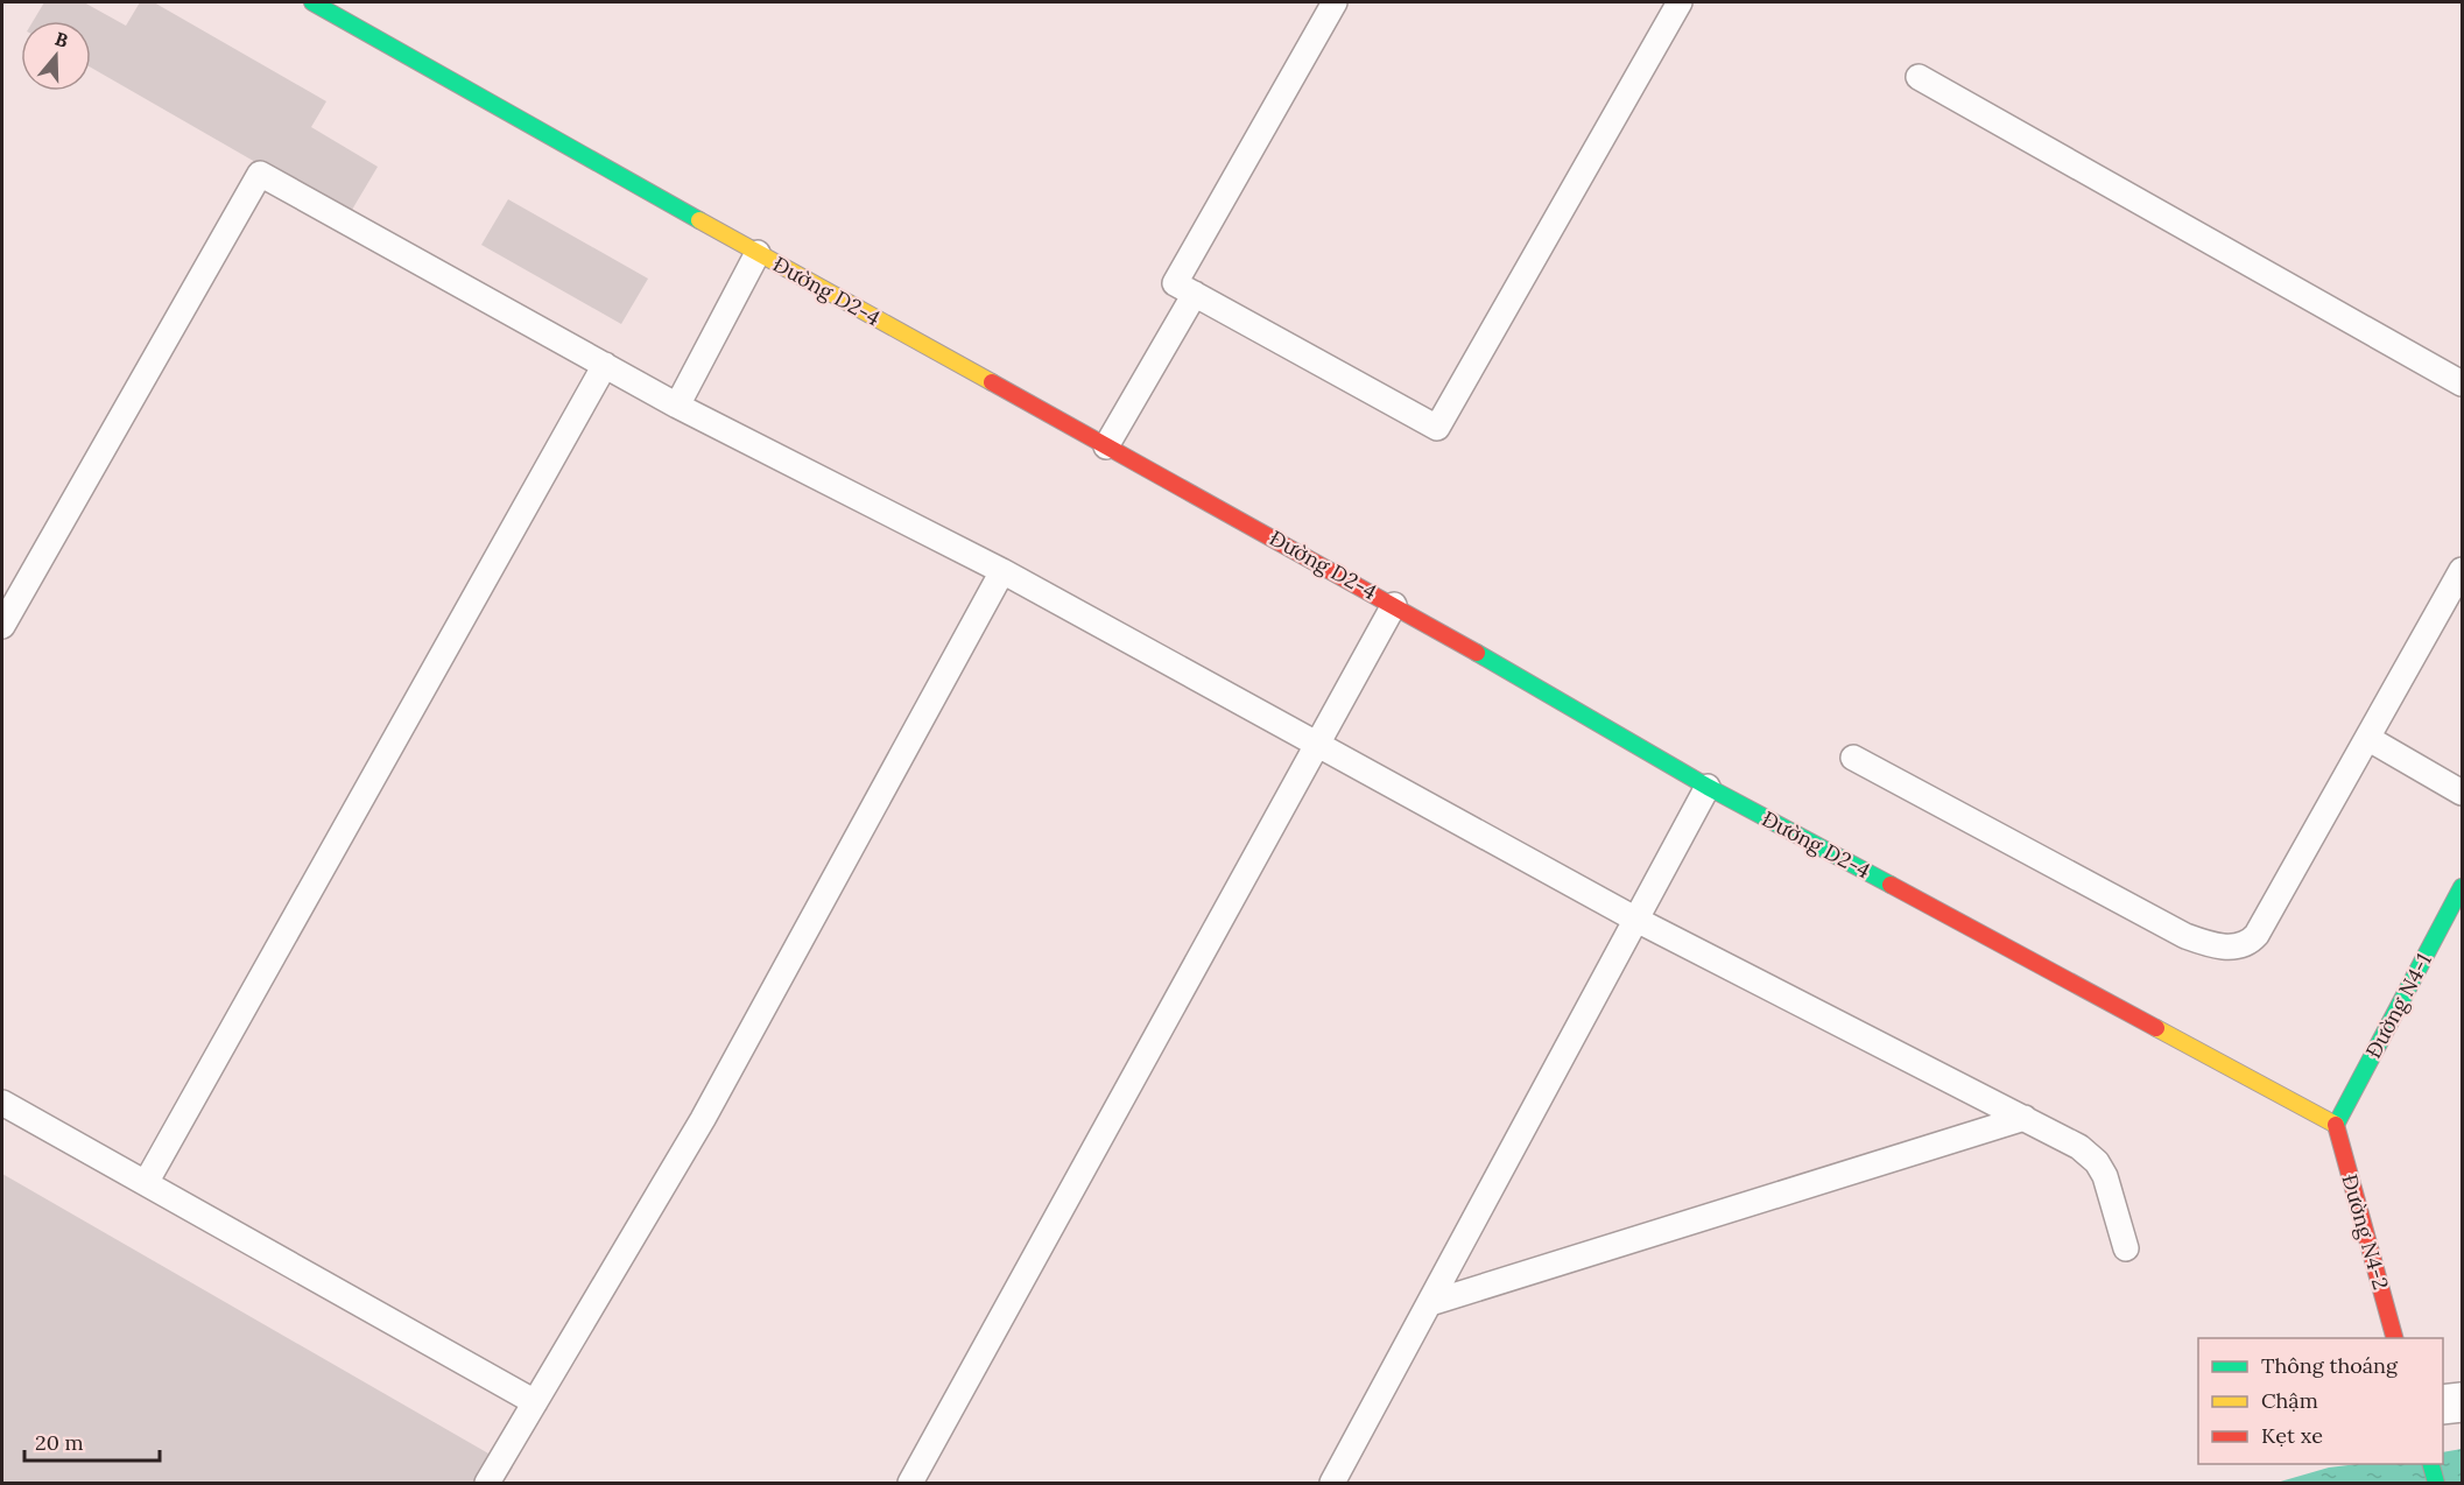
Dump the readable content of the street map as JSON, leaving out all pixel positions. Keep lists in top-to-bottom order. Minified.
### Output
{"streets":{"main road":["Đường D2-4","Đường N4-1","Đường N4-2"]},"crossings":[["Đường D2-4","Đường N4-1"],["Đường D2-4","Đường N4-2"],["Đường N4-1","Đường N4-2"]],"legend":["Thông thoáng","Chậm","Kẹt xe"],"scale_bar":"20 m","north":"top"}
